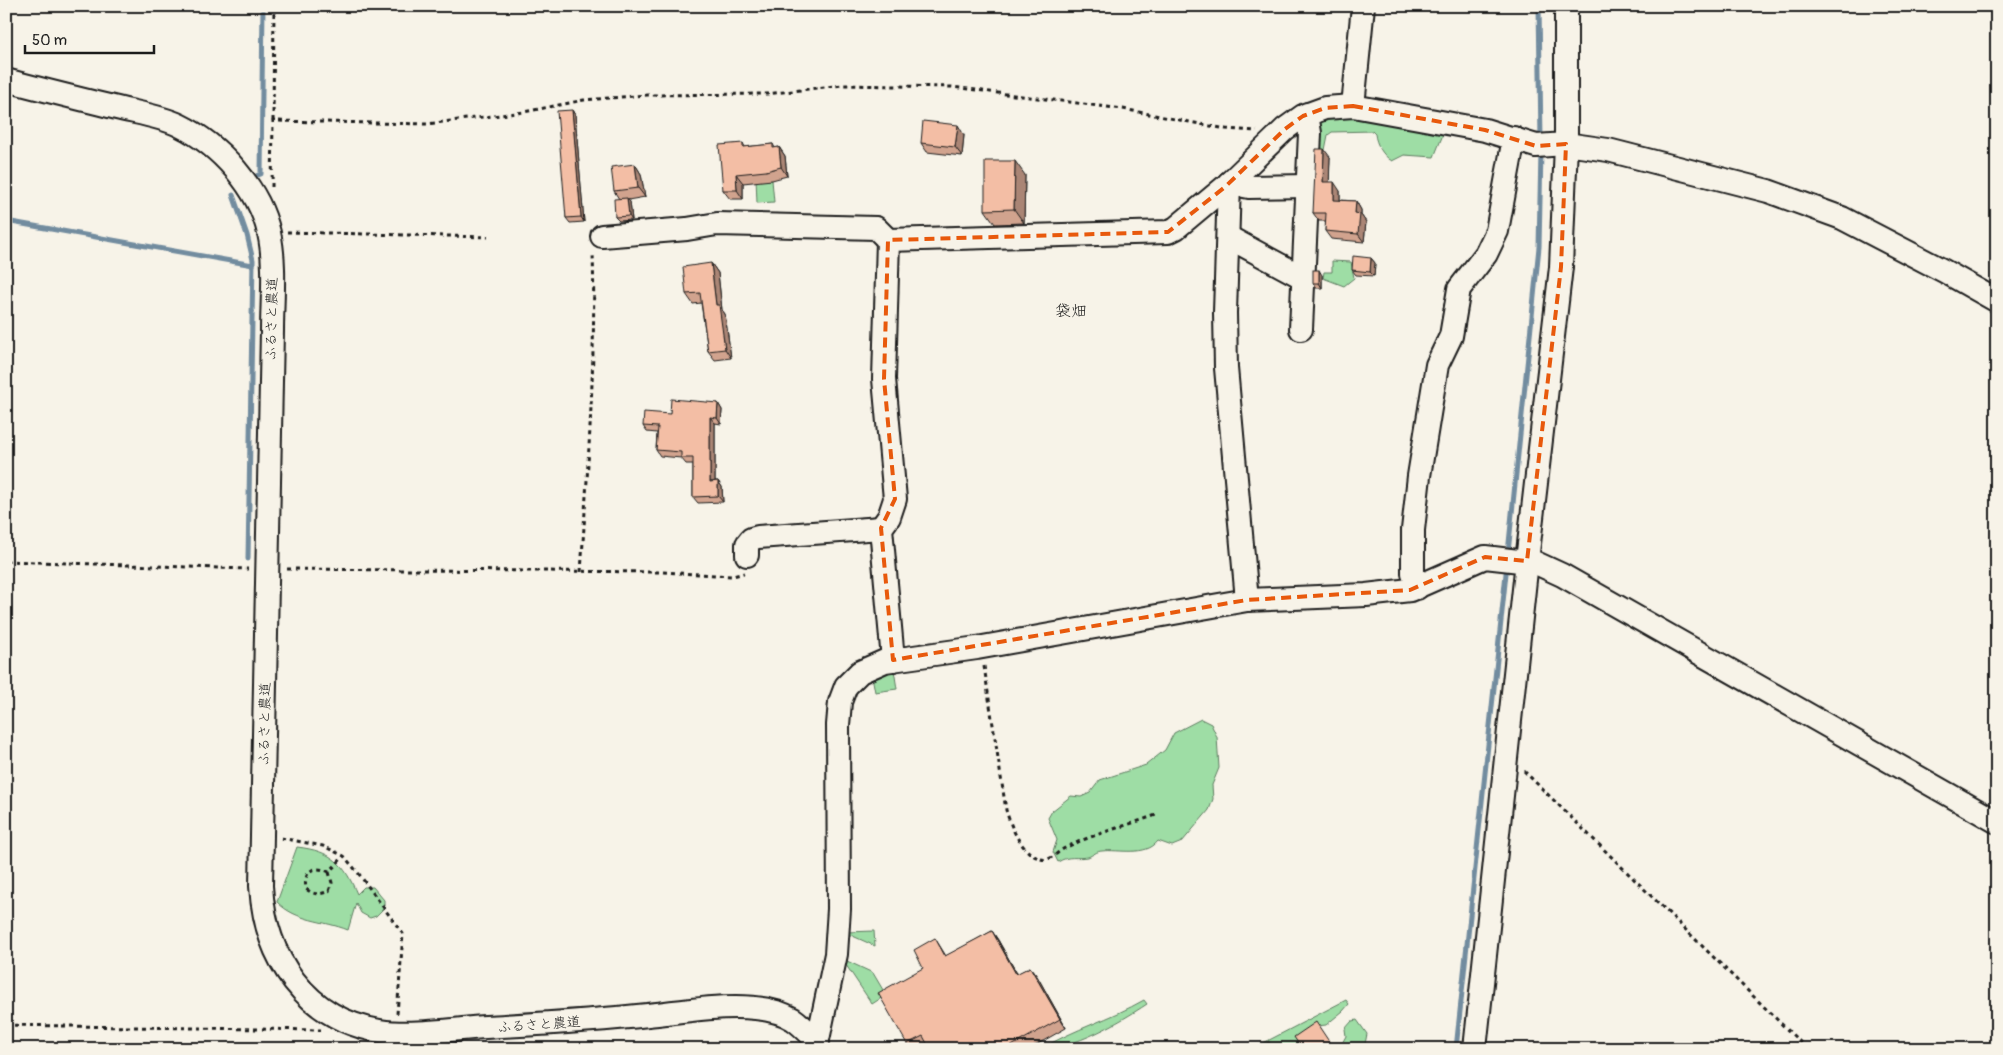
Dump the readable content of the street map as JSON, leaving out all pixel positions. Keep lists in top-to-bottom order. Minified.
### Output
{"streets":{"street":["ふるさと農道"]},"districts":["袋畑"],"scale_bar":"50 m"}
